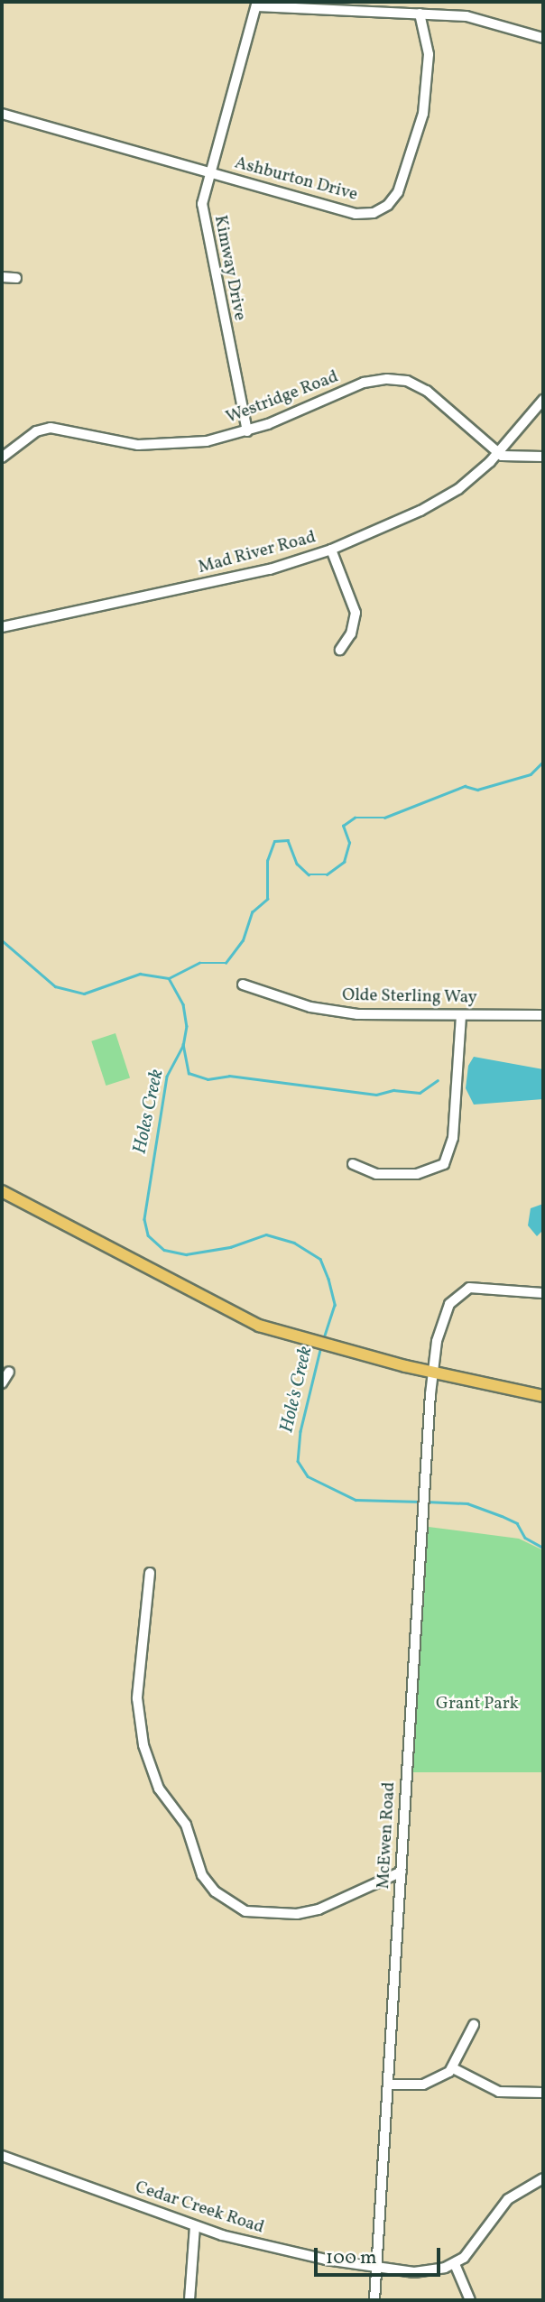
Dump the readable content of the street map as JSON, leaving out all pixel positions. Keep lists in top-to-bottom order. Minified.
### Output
{"streets":{"street":["Ashburton Drive","Kimway Drive","Westridge Road","Mad River Road","Olde Sterling Way","McEwen Road","Cedar Creek Road"]},"crossings":[["Ashburton Drive","Kimway Drive"],["Kimway Drive","Westridge Road"],["Westridge Road","Mad River Road"],["McEwen Road","Cedar Creek Road"]],"water":["Holes Creek","Hole's Creek"],"parks":["Grant Park"],"scale_bar":"100 m"}
